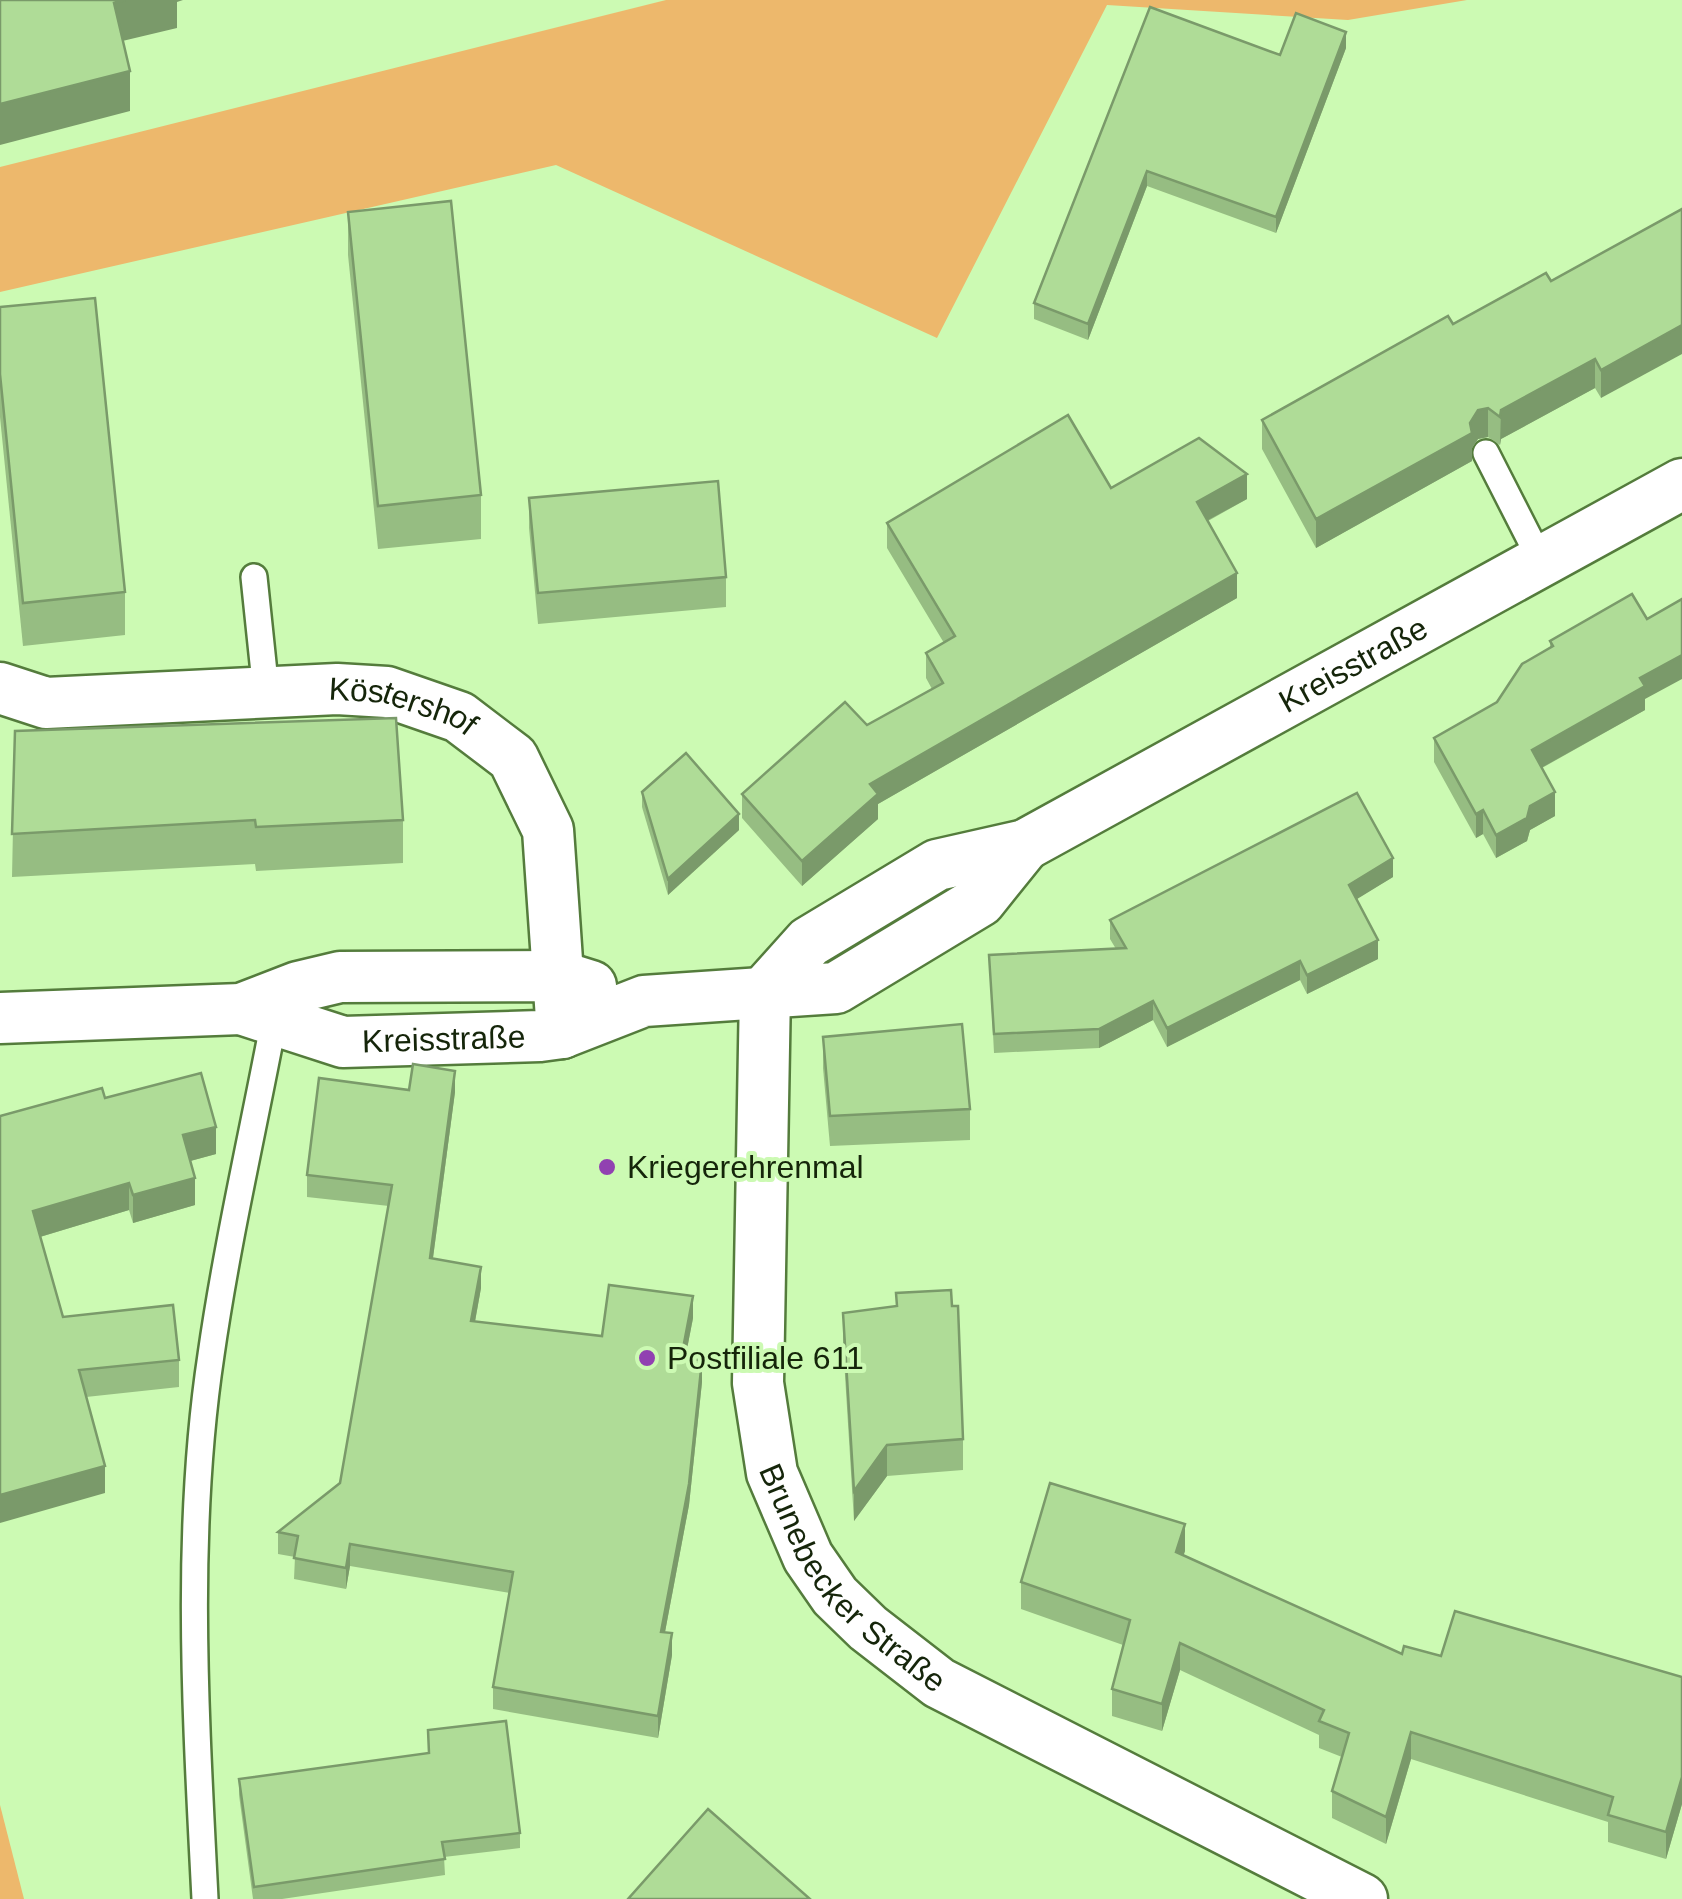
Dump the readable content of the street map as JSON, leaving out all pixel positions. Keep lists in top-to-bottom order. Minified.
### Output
{"streets":{"street":["Kreisstraße","Köstershof","Brunebecker Straße"]},"crossings":[["Kreisstraße","Köstershof"],["Kreisstraße","Brunebecker Straße"]],"places":["Kriegerehrenmal","Postfiliale 611"]}
